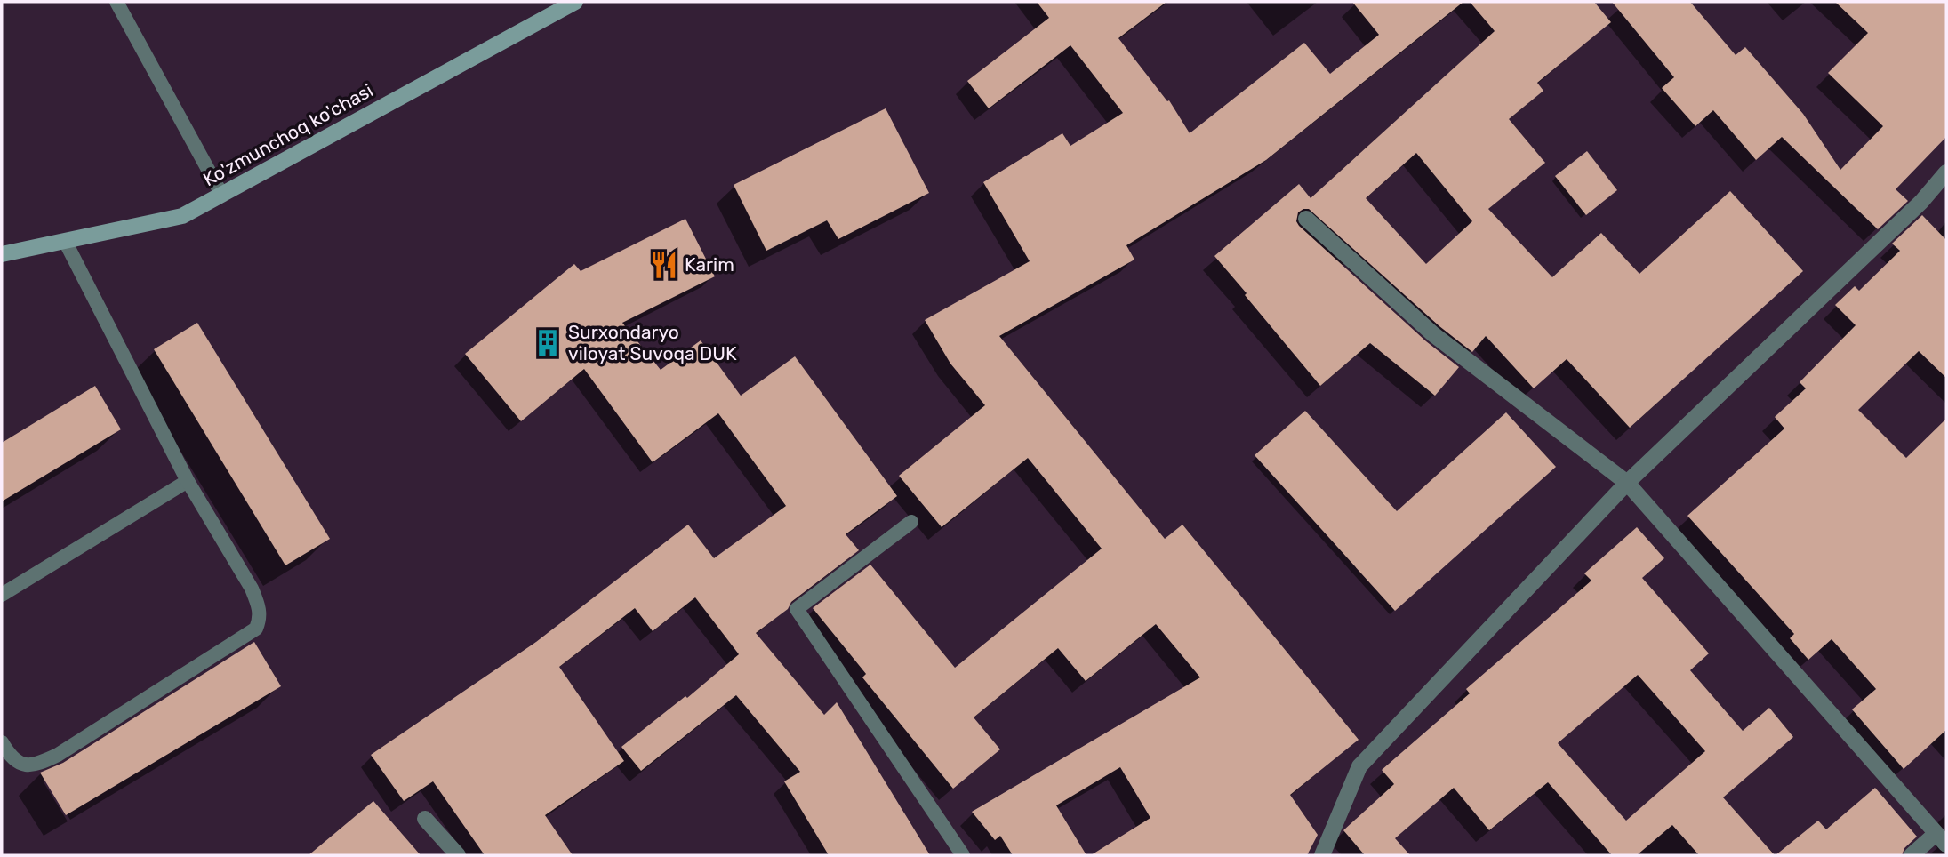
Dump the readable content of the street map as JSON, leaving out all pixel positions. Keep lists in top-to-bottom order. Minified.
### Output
{"streets":{"street":["Ko'zmunchoq ko'chasi"]},"places":{"restaurant":["Karim"],"building":["Surxondaryo viloyat Suvoqa DUK"]}}
